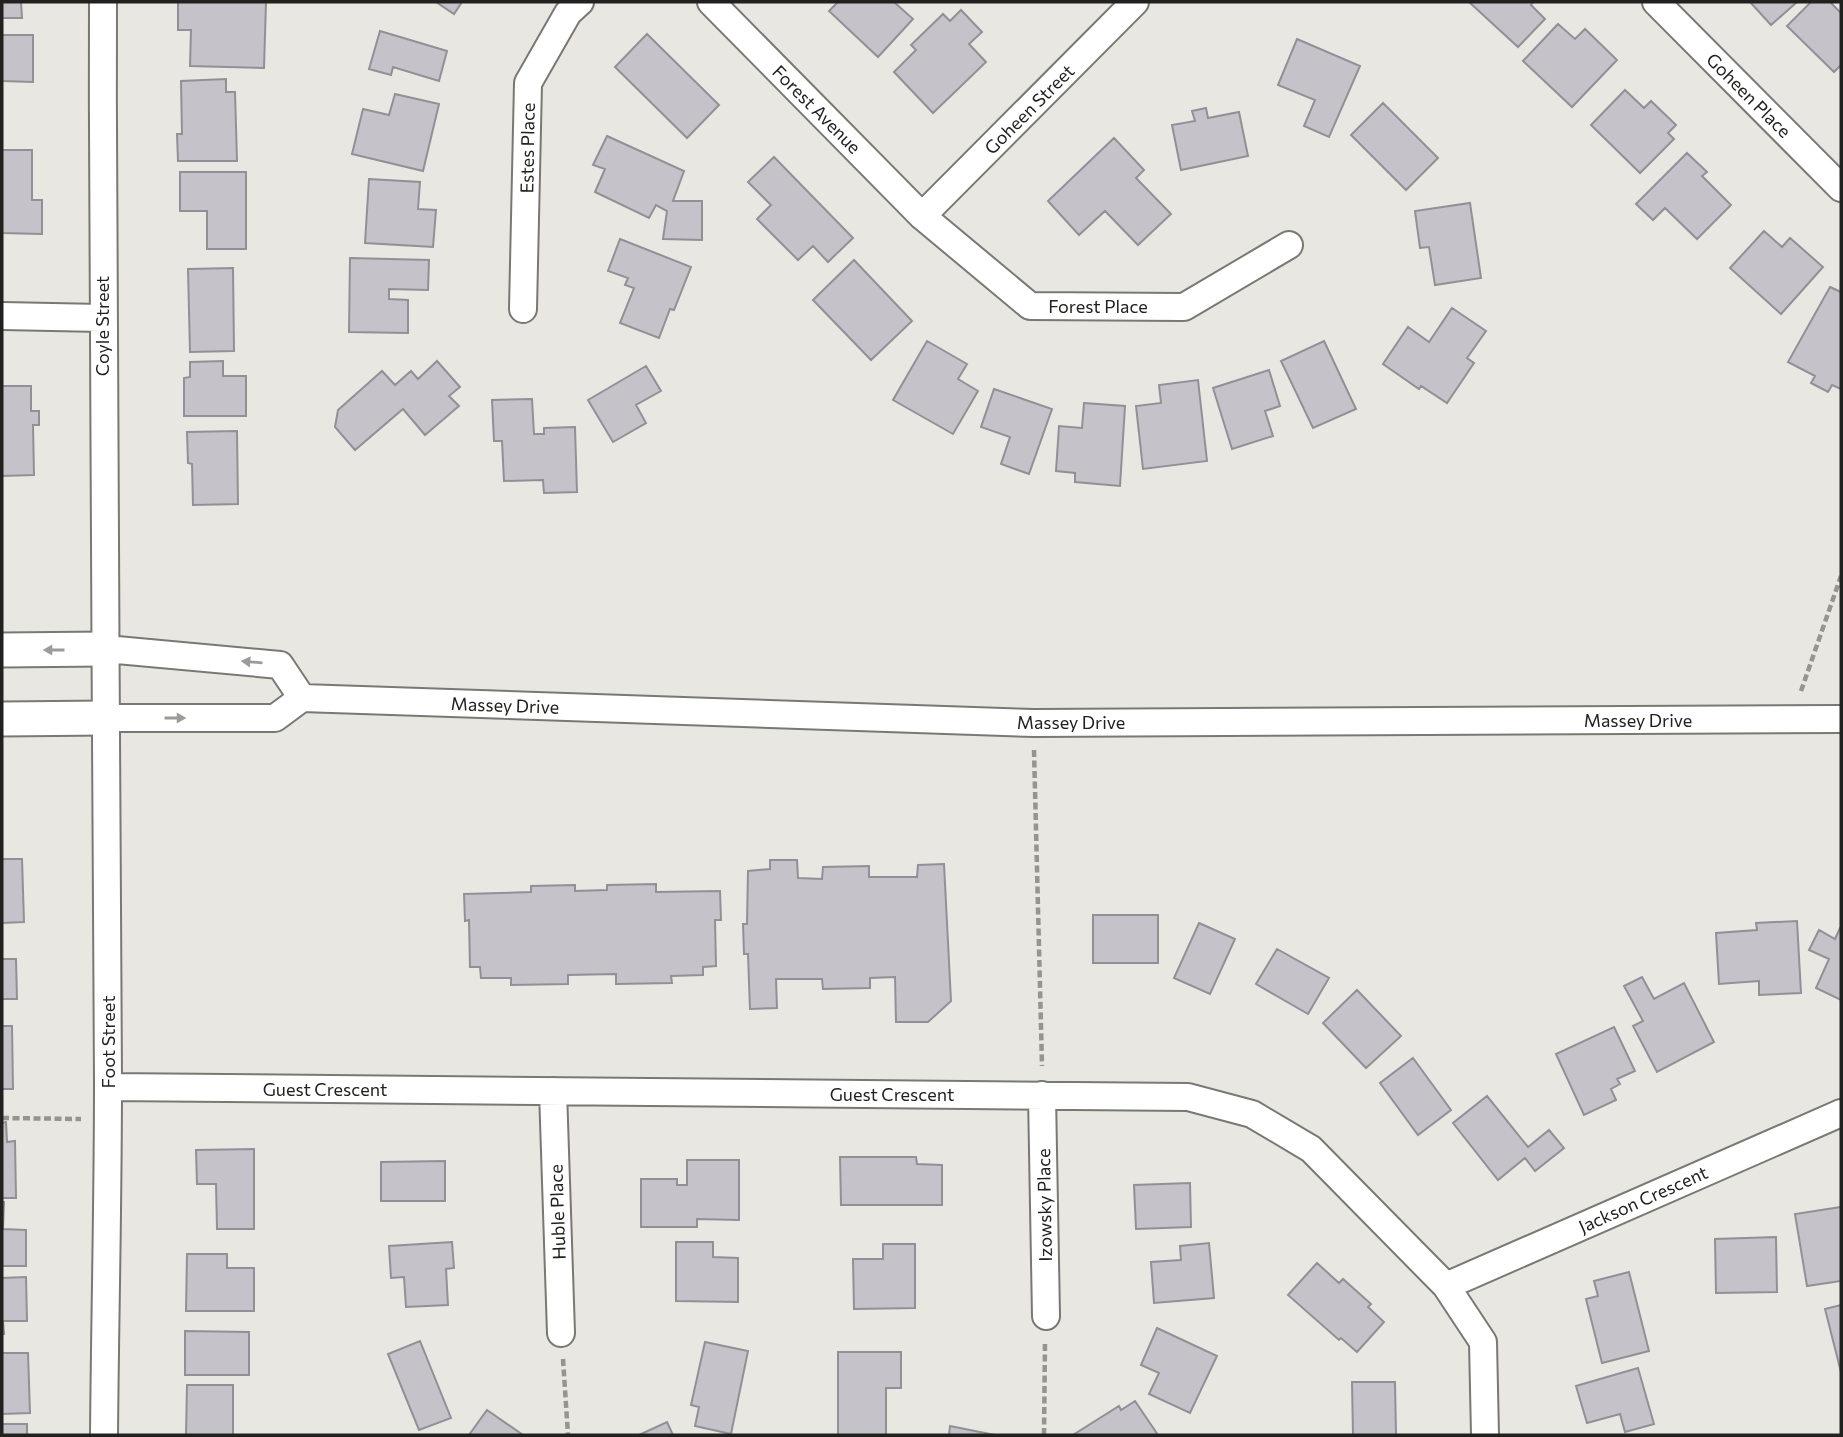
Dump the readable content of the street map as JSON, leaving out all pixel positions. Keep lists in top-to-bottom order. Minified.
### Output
{"streets":{"street":["Goheen Place","Forest Avenue","Goheen Street","Estes Place","Forest Place","Coyle Street","Massey Drive","Foot Street","Guest Crescent","Jackson Crescent","Izowsky Place","Huble Place"]},"crossings":[["Forest Avenue","Goheen Street"],["Forest Avenue","Forest Place"],["Goheen Street","Forest Place"],["Coyle Street","Foot Street"],["Foot Street","Guest Crescent"],["Guest Crescent","Jackson Crescent"],["Guest Crescent","Izowsky Place"],["Guest Crescent","Huble Place"]]}
